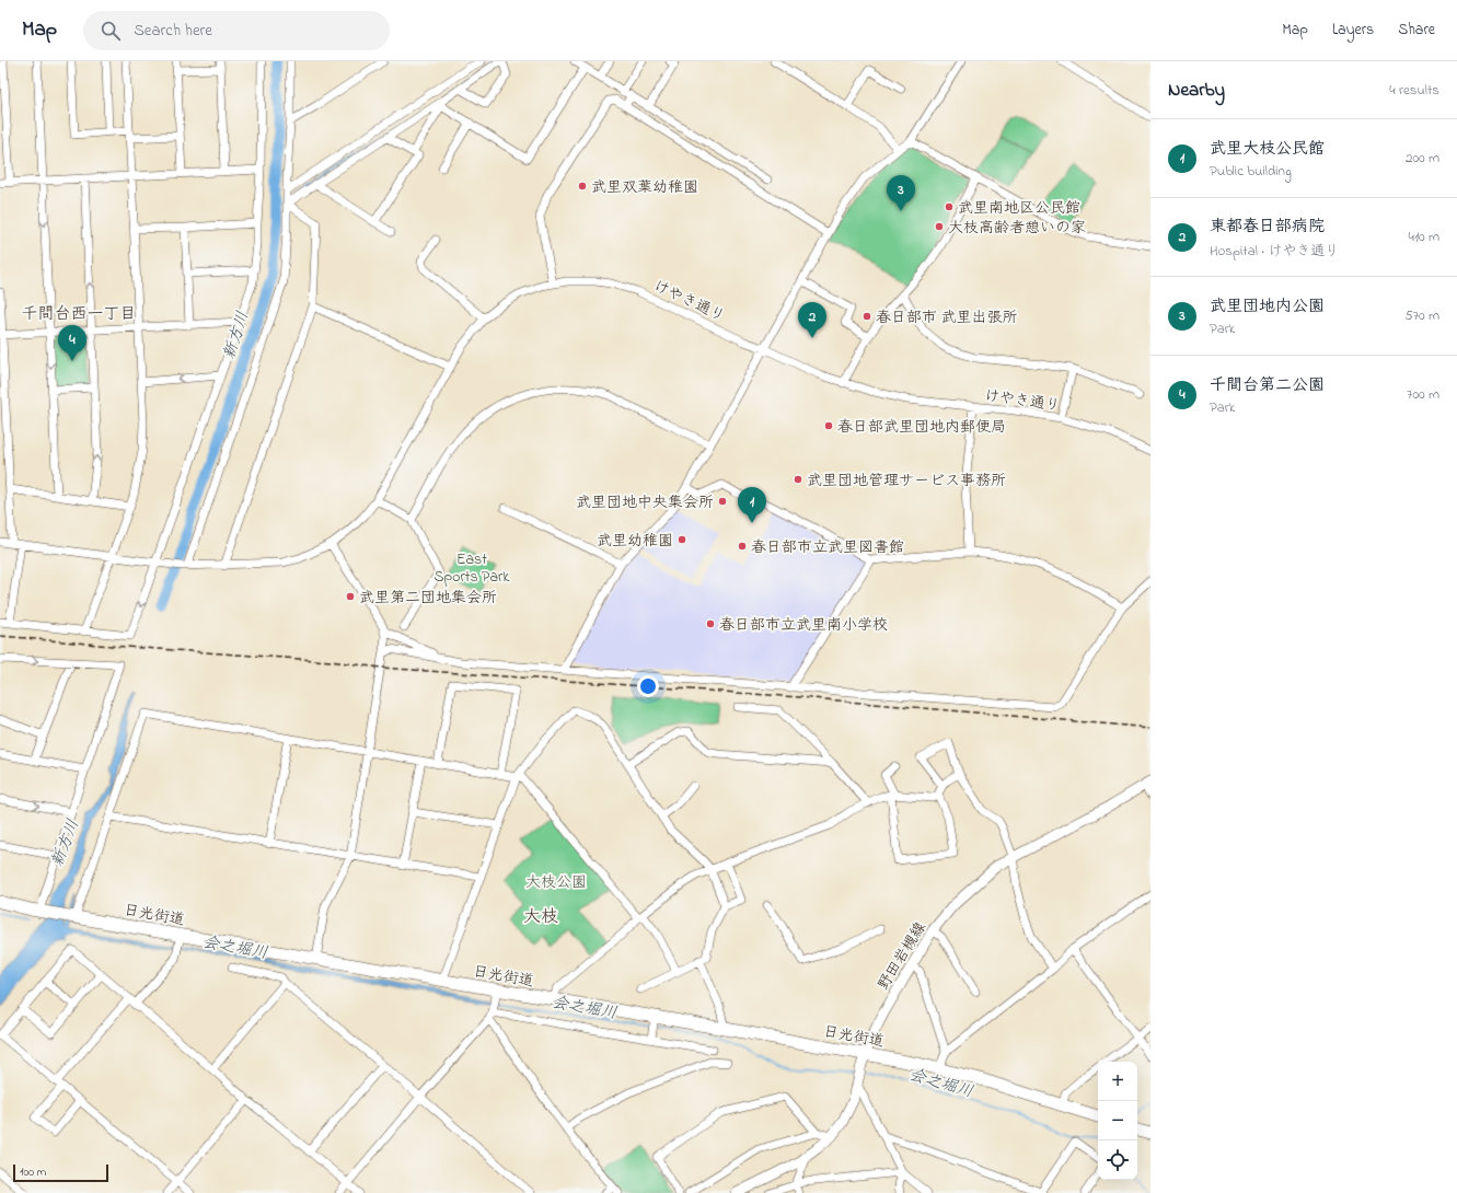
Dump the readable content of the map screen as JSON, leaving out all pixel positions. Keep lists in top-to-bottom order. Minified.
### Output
{"streets":{"highway":["日光街道"],"main road":["野田岩槻線"],"street":["けやき通り"]},"crossings":[["日光街道","野田岩槻線"]],"districts":["千間台西一丁目","大枝"],"water":["新方川","会之堀川"],"parks":["East Sports Park","大枝公園"],"places":["武里双葉幼稚園","武里南地区公民館","大枝高齢者憩いの家","春日部市 武里出張所","春日部武里団地内郵便局","武里団地管理サービス事務所","武里団地中央集会所","武里幼稚園","春日部市立武里図書館","武里第二団地集会所","春日部市立武里南小学校"],"scale_bar":"100 m","page":{"header":"Map","search":"Search here","nav":["Map","Layers","Share"],"heading":["Nearby","4 results"],"list":[{"mark":"1","name":"武里大枝公民館","note":"Public building","value":"200 m"},{"mark":"2","name":"東都春日部病院","note":"Hospital · けやき通り","value":"410 m"},{"mark":"3","name":"武里団地内公園","note":"Park","value":"570 m"},{"mark":"4","name":"千間台第二公園","note":"Park","value":"700 m"}],"pins":["3","2","4","1"],"map_buttons":["+","−"],"scale":"100 m"}}
